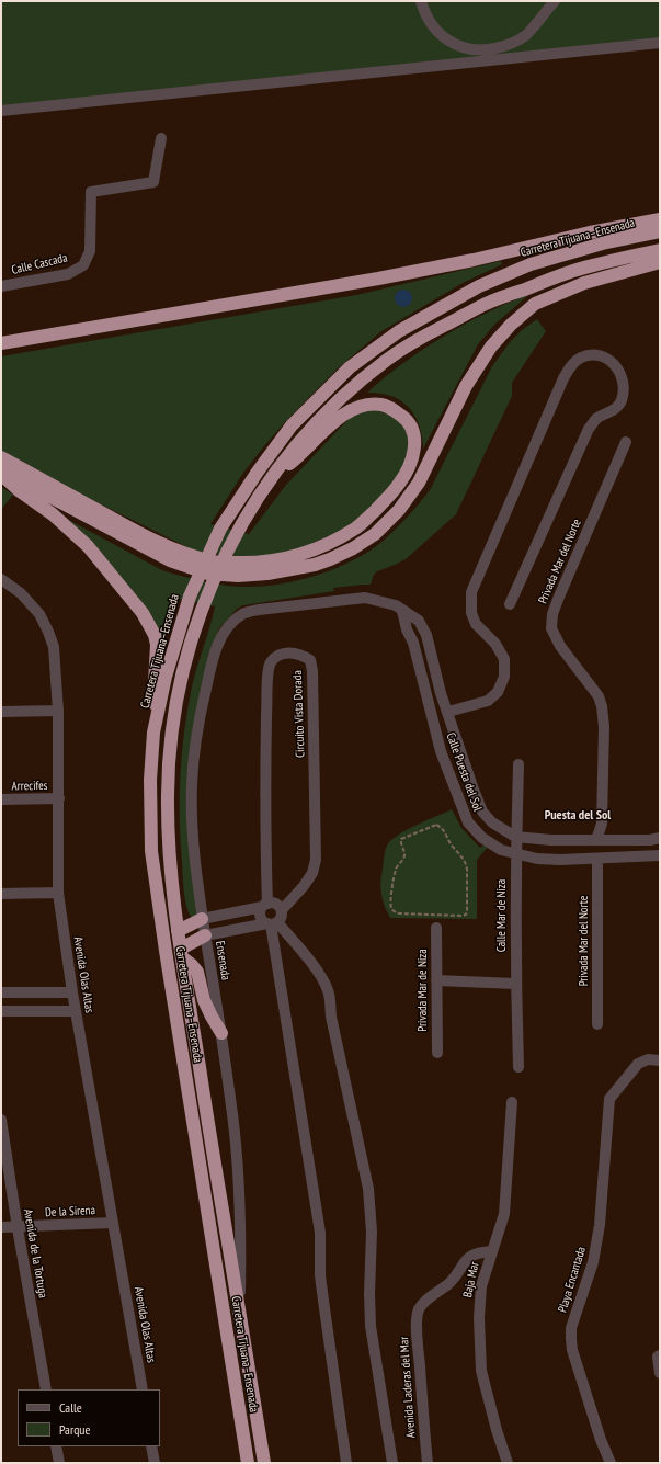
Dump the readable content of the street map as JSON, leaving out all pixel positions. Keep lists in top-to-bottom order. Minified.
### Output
{"streets":{"highway":["Carretera Tijuana–Ensenada"],"street":["Calle Cascada","Privada Mar del Norte","Circuito Vista Dorada","Calle Puesta del Sol","Arrecifes","Calle Mar de Niza","Ensenada","Avenida Olas Altas","Privada Mar de Niza","De la Sirena","Avenida de la Tortuga","Baja Mar","Playa Encantada","Avenida Laderas del Mar"]},"crossings":[["Carretera Tijuana–Ensenada","Ensenada"],["Privada Mar del Norte","Calle Puesta del Sol"],["Calle Puesta del Sol","Calle Mar de Niza"],["Calle Puesta del Sol","Ensenada"],["Arrecifes","Avenida Olas Altas"],["Avenida Olas Altas","De la Sirena"],["De la Sirena","Avenida de la Tortuga"],["Baja Mar","Avenida Laderas del Mar"]],"districts":["Puesta del Sol"],"legend":["Calle","Parque"]}
